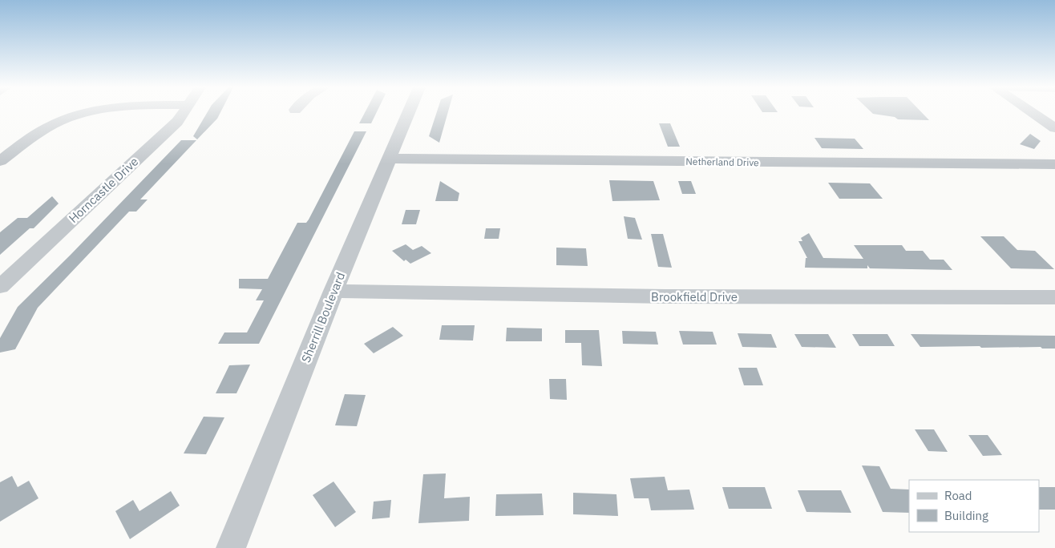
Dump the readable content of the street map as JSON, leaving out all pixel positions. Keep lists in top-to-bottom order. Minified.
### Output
{"streets":{"street":["Netherland Drive","Horncastle Drive","Brookfield Drive","Sherrill Boulevard"]},"crossings":[["Netherland Drive","Sherrill Boulevard"],["Brookfield Drive","Sherrill Boulevard"]],"legend":["Road","Building"]}
